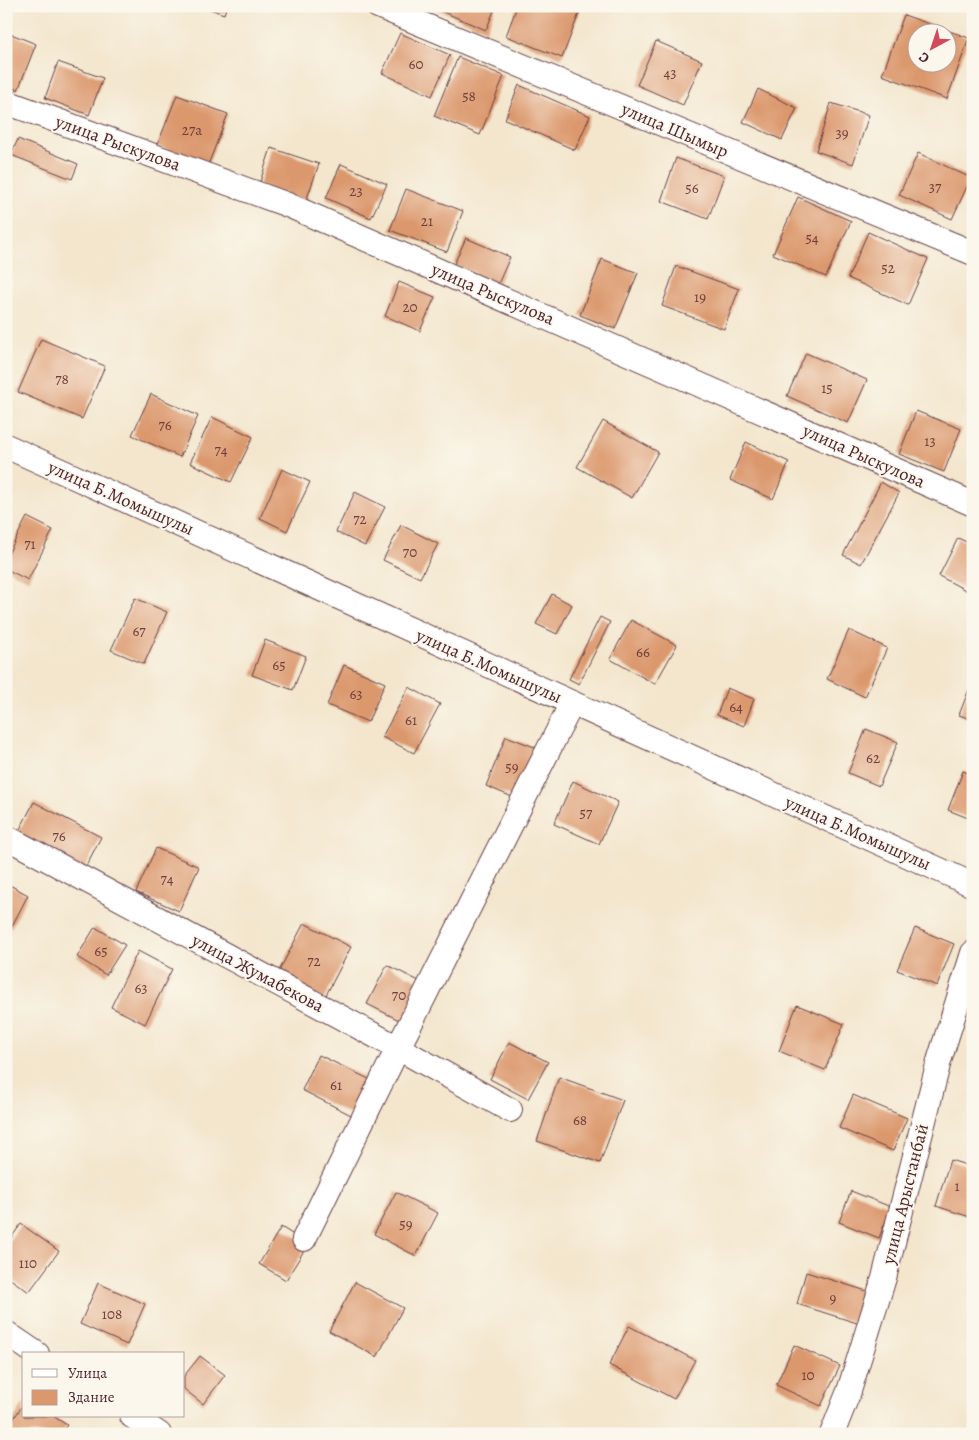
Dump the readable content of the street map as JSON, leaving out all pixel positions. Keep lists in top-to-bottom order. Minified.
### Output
{"streets":{"street":["улица Шымыр","улица Рыскулова","улица Б.Момышулы","улица Жумабекова","улица Арыстанбай"]},"house_numbers":["60","43","58","27а","39","37","56","23","21","54","52","19","20","78","15","76","13","74","72","71","70","67","66","65","63","64","61","62","59","57","76","74","65","72","63","70","61","68","1","59","110","9","108","10"],"legend":["Улица","Здание"],"north":"bottom left"}
